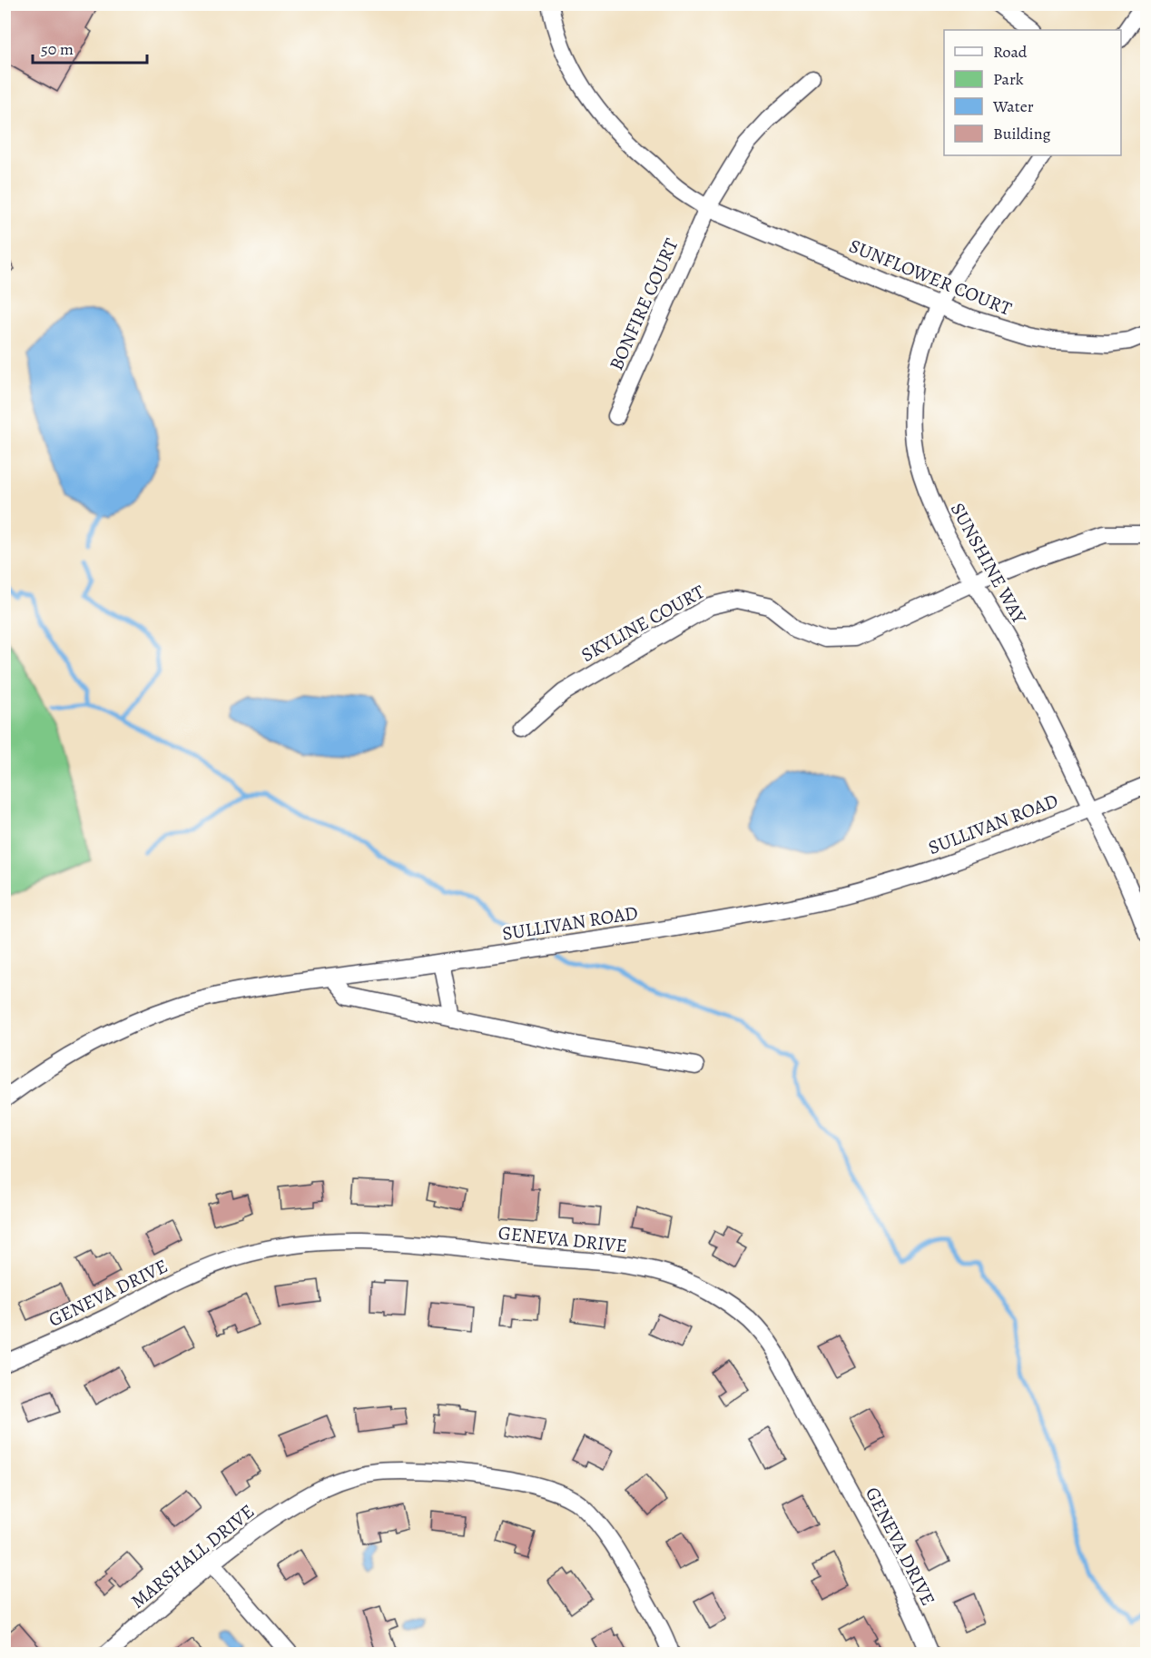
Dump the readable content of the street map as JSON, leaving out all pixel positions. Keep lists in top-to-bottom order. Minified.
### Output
{"streets":{"street":["SUNFLOWER COURT","BONFIRE COURT","SUNSHINE WAY","SKYLINE COURT","SULLIVAN ROAD","GENEVA DRIVE","MARSHALL DRIVE"]},"crossings":[["SUNFLOWER COURT","BONFIRE COURT"],["SUNFLOWER COURT","SUNSHINE WAY"],["SUNSHINE WAY","SKYLINE COURT"],["SUNSHINE WAY","SULLIVAN ROAD"]],"legend":["Road","Park","Water","Building"],"scale_bar":"50 m"}
